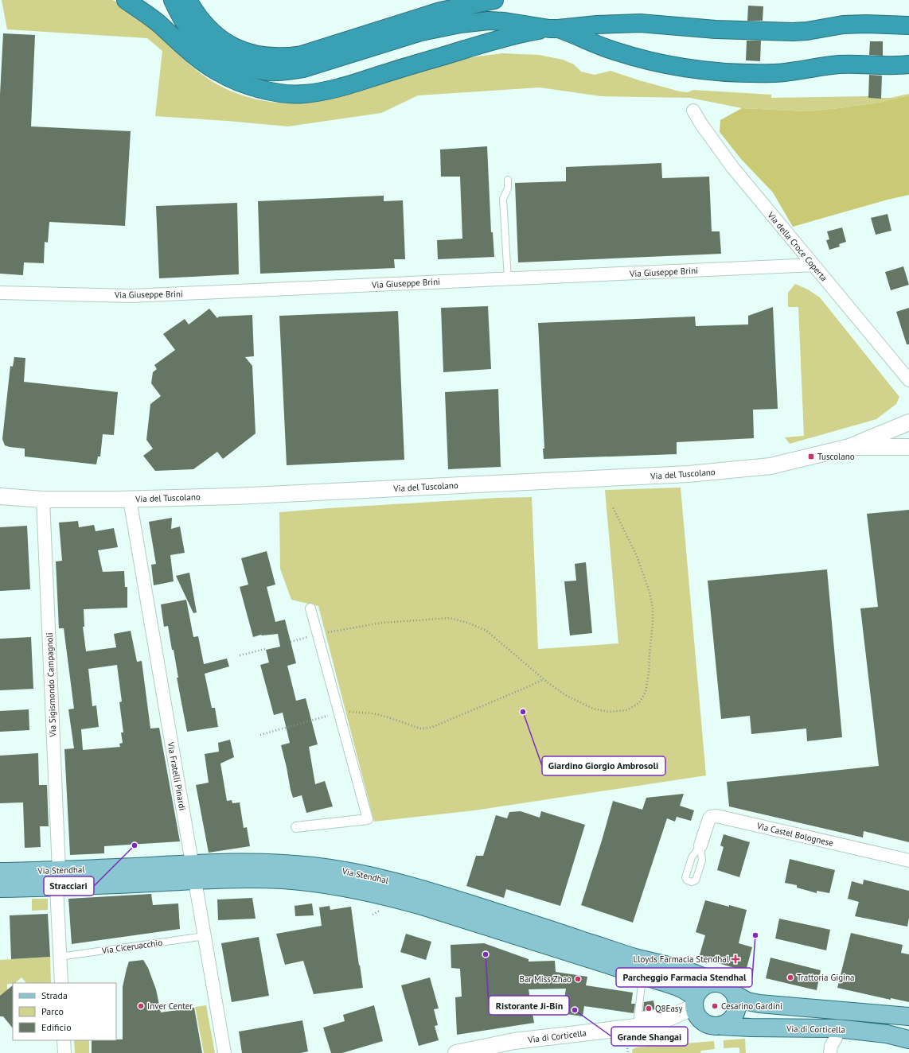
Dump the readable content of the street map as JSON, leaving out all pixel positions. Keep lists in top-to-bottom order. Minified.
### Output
{"streets":{"main road":["Via Stendhal","Via di Corticella"],"street":["Via della Croce Coperta","Via Giuseppe Brini","Via del Tuscolano","Via Sigismondo Campagnoli","Via Fratelli Pinardi","Via Castel Bolognese"],"lane":["Via Ciceruacchio"]},"crossings":[["Via della Croce Coperta","Via Giuseppe Brini"],["Via del Tuscolano","Via Sigismondo Campagnoli"],["Via del Tuscolano","Via Fratelli Pinardi"],["Via Sigismondo Campagnoli","Via Stendhal"],["Via Fratelli Pinardi","Via Stendhal"],["Via Fratelli Pinardi","Via Ciceruacchio"],["Via Stendhal","Via di Corticella"]],"places":{"transit":["Tuscolano"],"other":["Giardino Giorgio Ambrosoli","Stracciari","Parcheggio Farmacia Stendhal","Ristorante Ji-Bin","Trattoria Gigina","Bar Miss Zhao","Inver Center","Cesarino Gardini","Q8Easy","Grande Shangai"],"health":["Lloyds Farmacia Stendhal"]},"legend":["Strada","Parco","Edificio"]}
